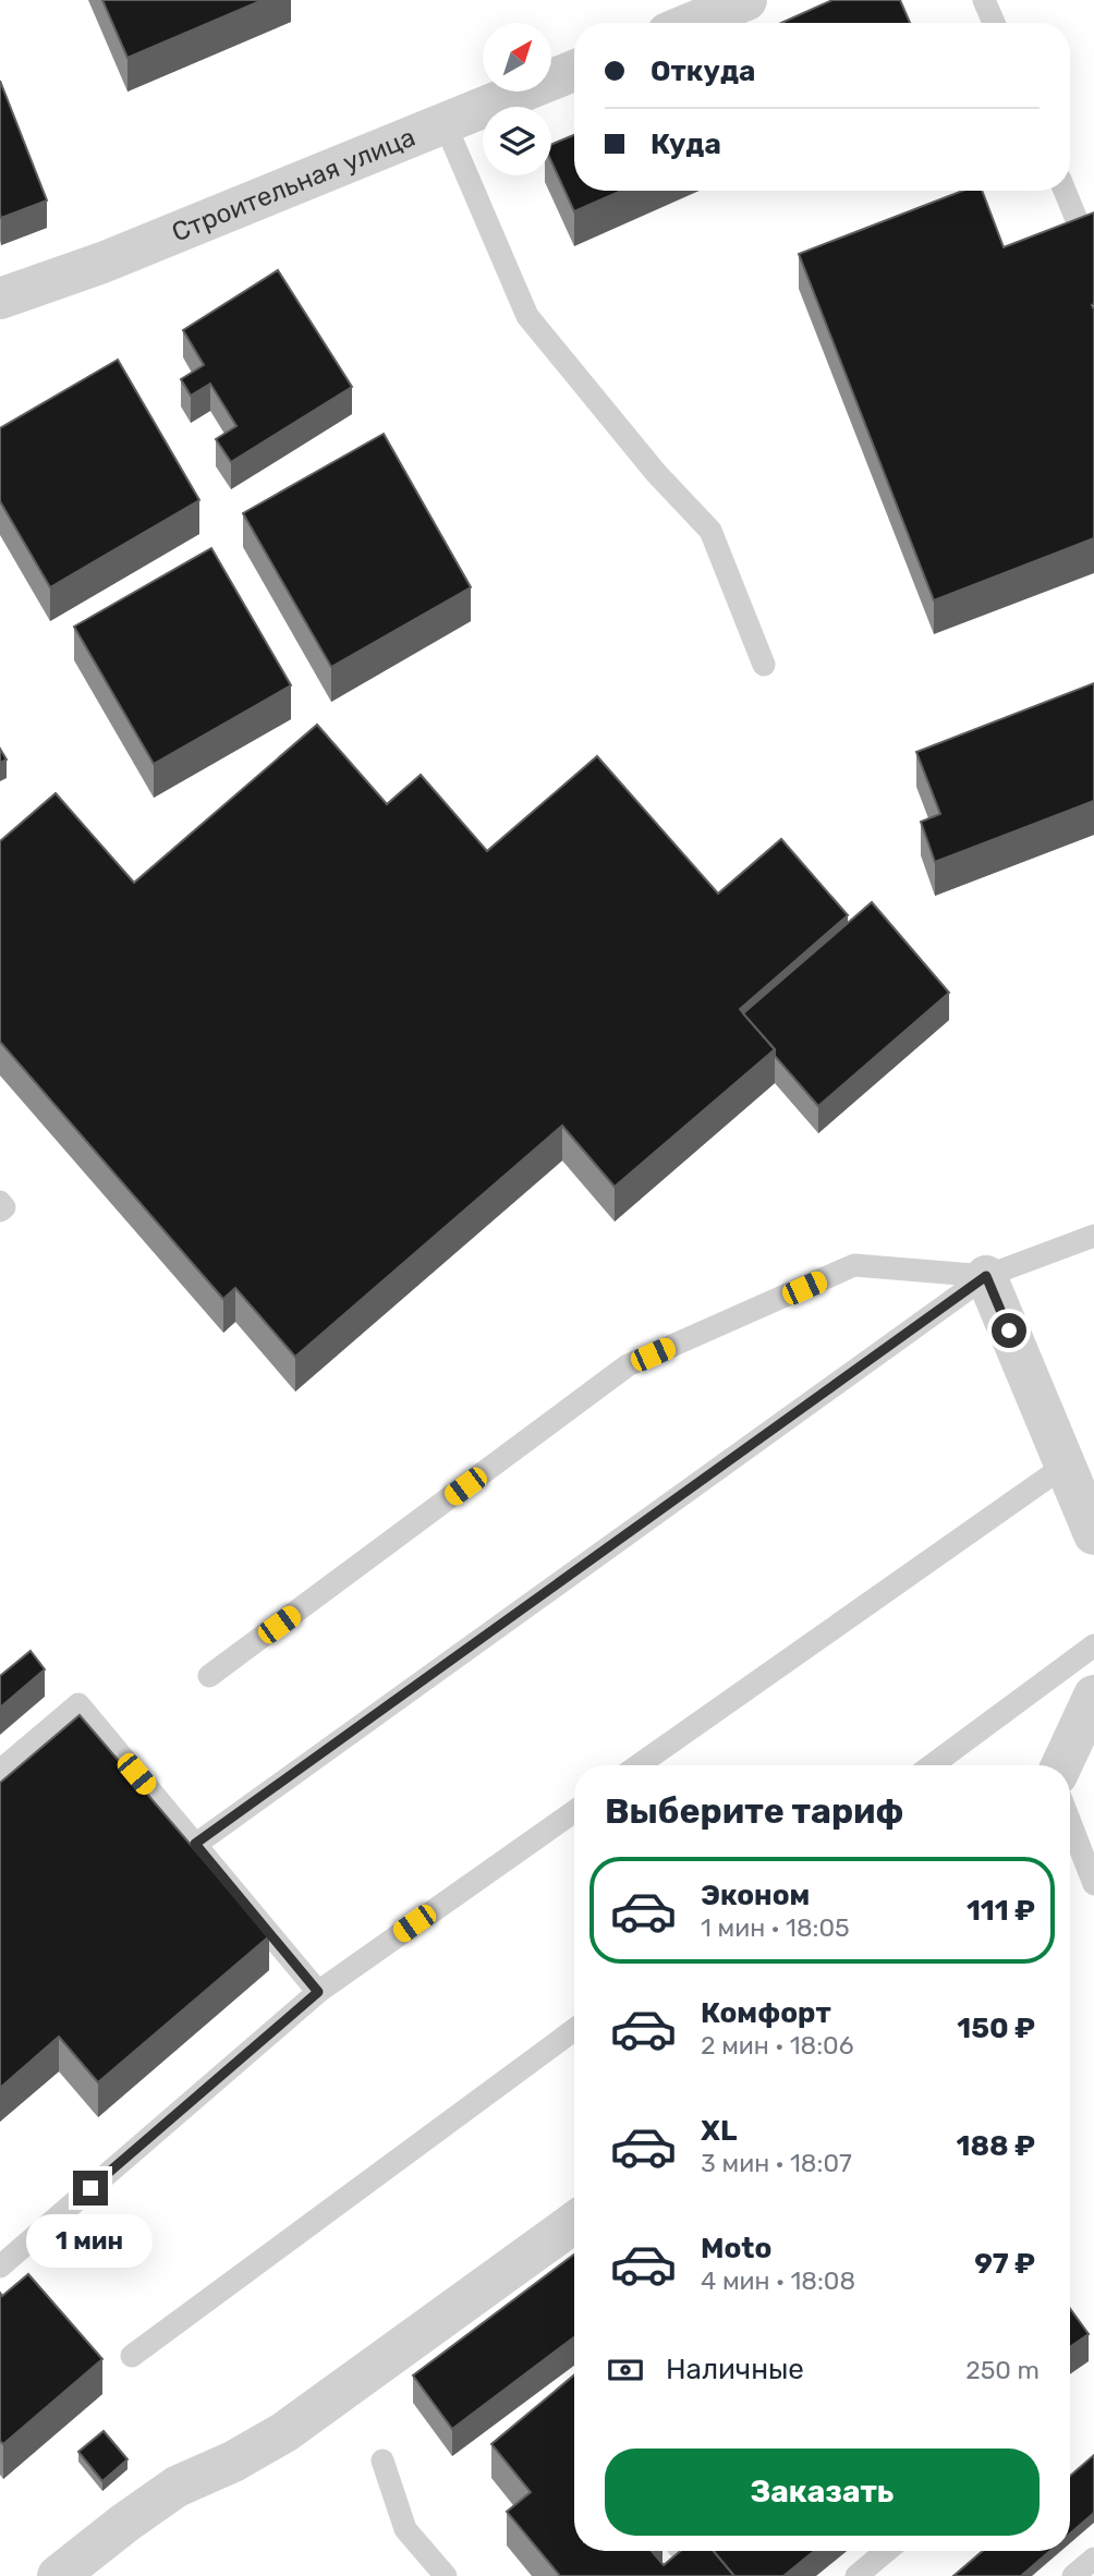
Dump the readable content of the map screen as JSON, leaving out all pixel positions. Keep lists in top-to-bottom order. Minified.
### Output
{"streets":{"street":["Строительная улица"]},"north":"top right","page":{"banner":["Откуда","Куда"],"heading":"Выберите тариф","list":[{"name":"Эконом","note":"1 мин · 18:05","value":"111 ₽"},{"name":"Комфорт","note":"2 мин · 18:06","value":"150 ₽"},{"name":"XL","note":"3 мин · 18:07","value":"188 ₽"},{"name":"Moto","note":"4 мин · 18:08","value":"97 ₽"}],"bubble":"1 мин","pay":["Наличные","250 m"],"buttons":"Заказать"}}
